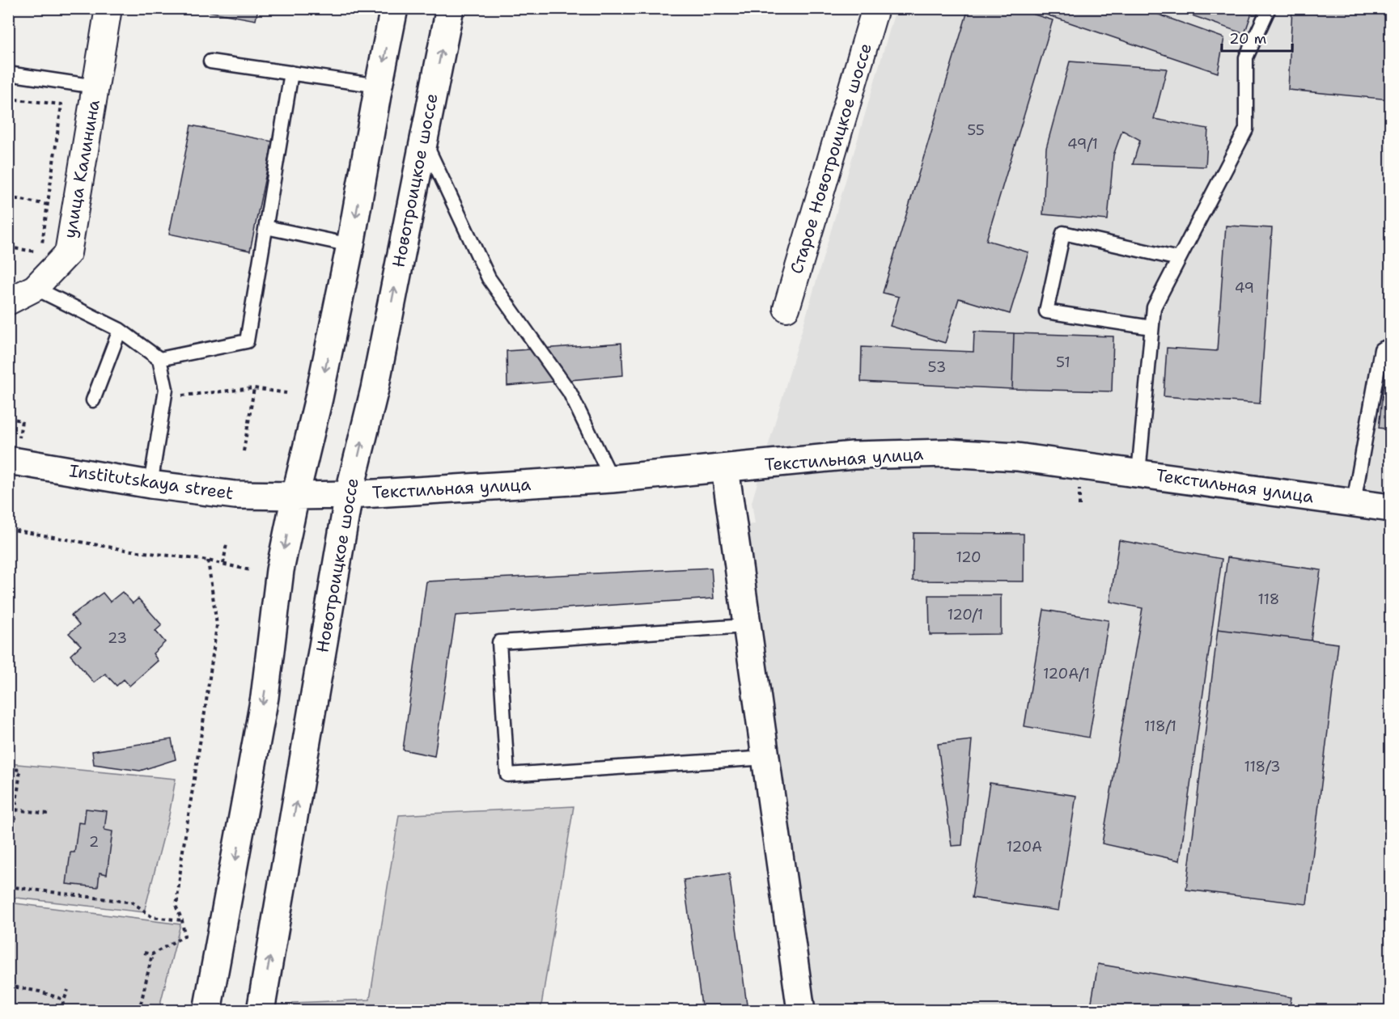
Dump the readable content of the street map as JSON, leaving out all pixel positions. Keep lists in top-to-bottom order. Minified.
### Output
{"streets":{"main road":["Новотроицкое шоссе","Текстильная улица","Institutskaya street"],"street":["Старое Новотроицкое шоссе","улица Калинина"]},"crossings":[["Новотроицкое шоссе","Текстильная улица"],["Текстильная улица","Institutskaya street"]],"house_numbers":["55","49/1","49","51","53","120","118","120/1","23","120А/1","118/1","118/3","2","120А"],"scale_bar":"20 m"}
